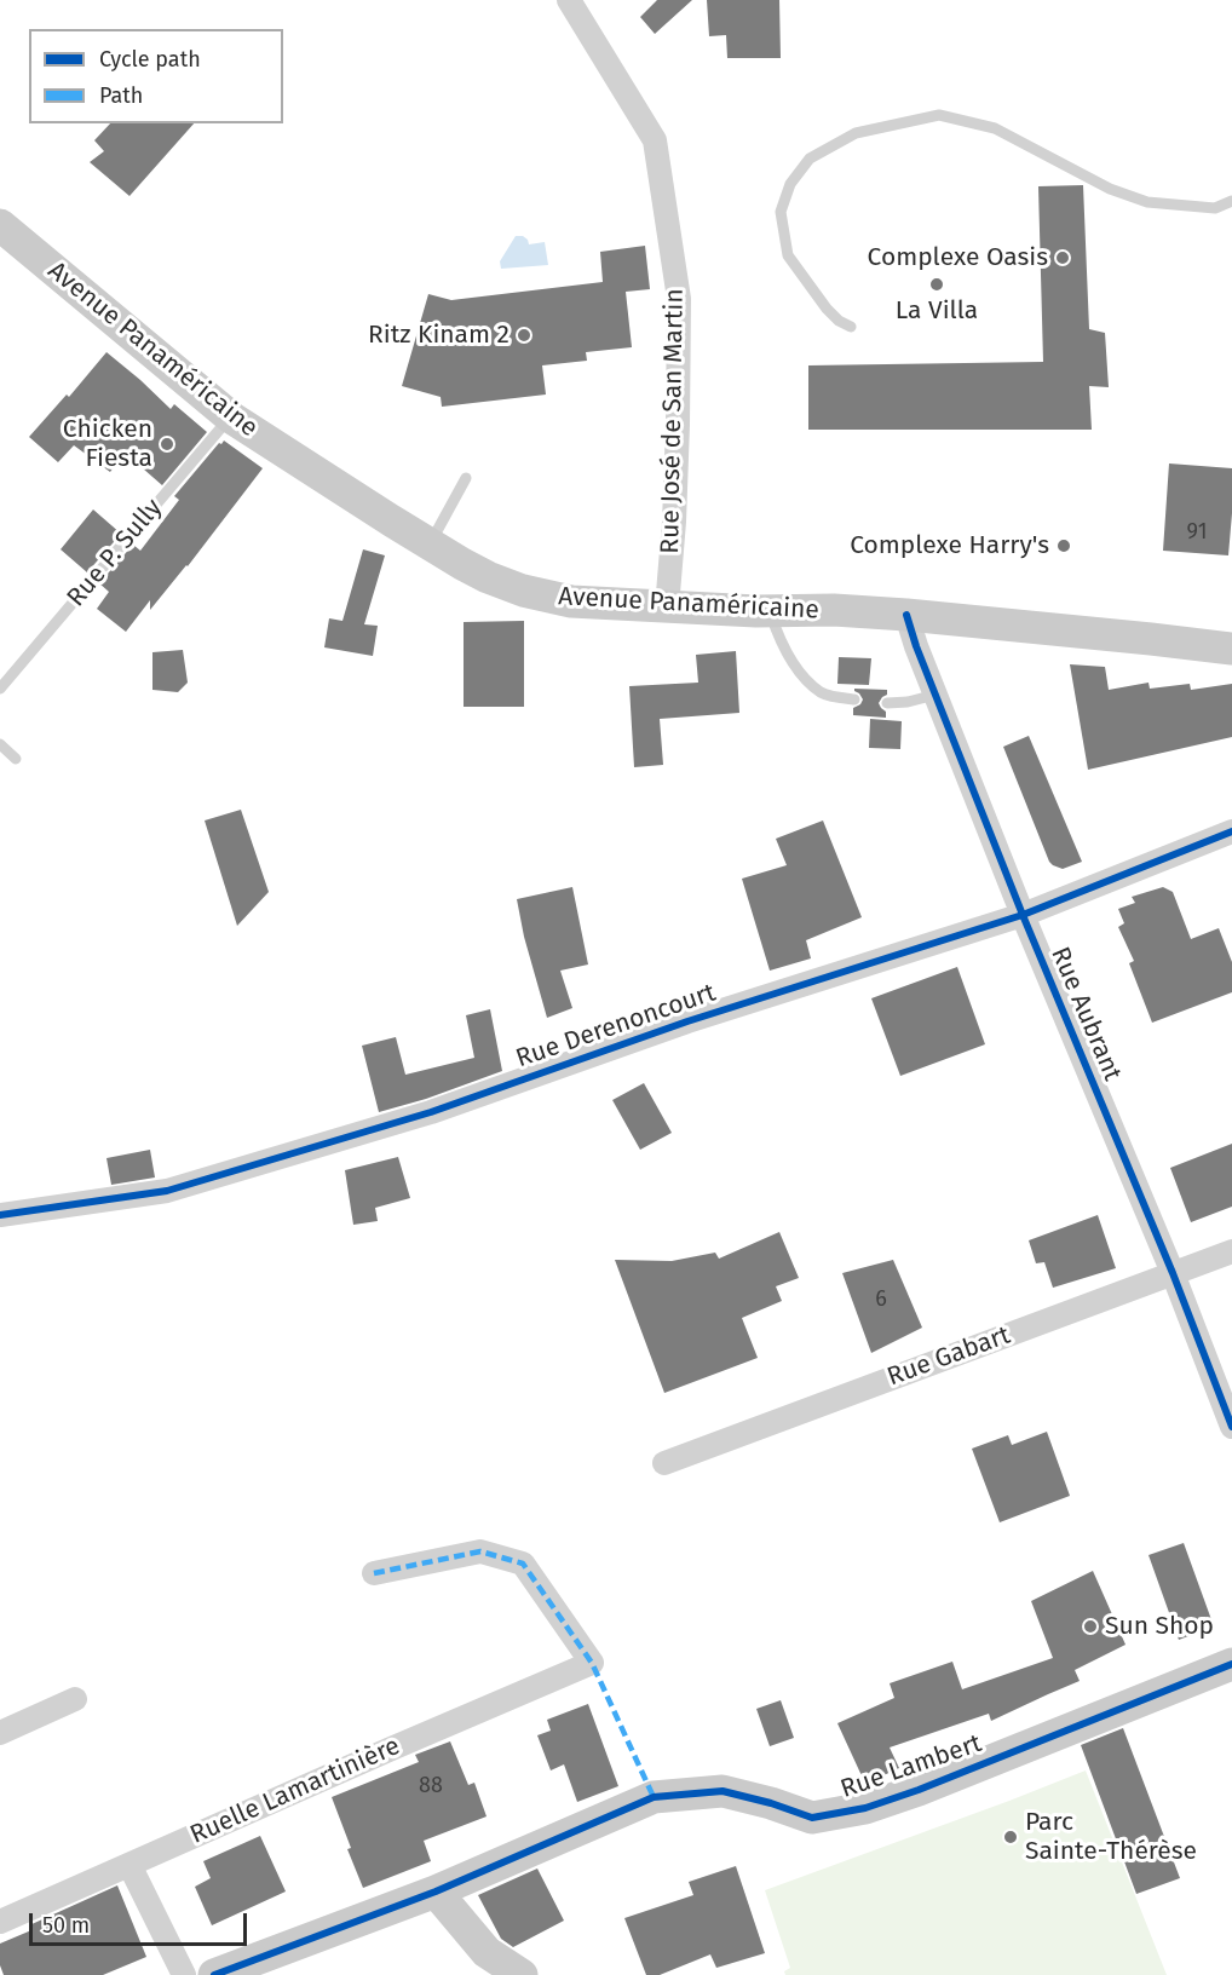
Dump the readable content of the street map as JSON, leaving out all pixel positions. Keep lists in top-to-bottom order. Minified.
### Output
{"streets":{"main road":["Avenue Panaméricaine","Rue Lambert"],"street":["Rue José de San Martin","Rue Aubrant","Rue Derenoncourt","Rue Gabart","Ruelle Lamartinière"],"lane":["Rue P. Sully"]},"crossings":[["Avenue Panaméricaine","Rue José de San Martin"],["Avenue Panaméricaine","Rue P. Sully"],["Avenue Panaméricaine","Rue Aubrant"],["Rue Aubrant","Rue Derenoncourt"],["Rue Aubrant","Rue Gabart"]],"places":["Complexe Oasis","La Villa","Ritz Kinam 2","Chicken Fiesta","Complexe Harry's","Sun Shop","Parc Sainte-Thérèse"],"house_numbers":["91","6","88"],"legend":["Cycle path","Path"],"scale_bar":"50 m"}
